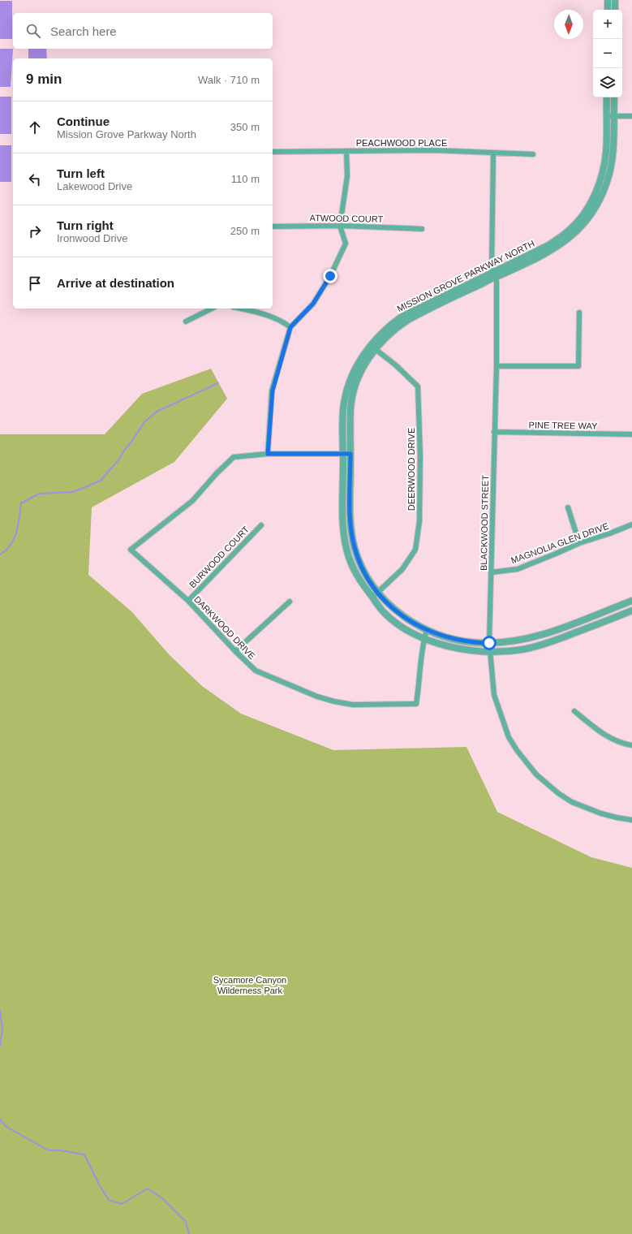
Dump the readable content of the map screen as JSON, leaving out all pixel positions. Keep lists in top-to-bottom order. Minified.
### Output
{"streets":{"street":["PEACHWOOD PLACE","ATWOOD COURT","MISSION GROVE PARKWAY NORTH","PINE TREE WAY","DEERWOOD DRIVE","BLACKWOOD STREET","MAGNOLIA GLEN DRIVE","BURWOOD COURT","DARKWOOD DRIVE"]},"crossings":[["PEACHWOOD PLACE","BLACKWOOD STREET"],["MISSION GROVE PARKWAY NORTH","DEERWOOD DRIVE"],["MISSION GROVE PARKWAY NORTH","BLACKWOOD STREET"],["MISSION GROVE PARKWAY NORTH","DARKWOOD DRIVE"],["PINE TREE WAY","BLACKWOOD STREET"],["BLACKWOOD STREET","MAGNOLIA GLEN DRIVE"],["BURWOOD COURT","DARKWOOD DRIVE"]],"parks":["Sycamore Canyon Wilderness Park"],"north":"bottom","page":{"map_buttons":["+","−"],"search":"Search here","heading":["9 min","Walk · 710 m"],"list":[["Continue","Mission Grove Parkway North","350 m"],["Turn left","Lakewood Drive","110 m"],["Turn right","Ironwood Drive","250 m"],"Arrive at destination"]}}
